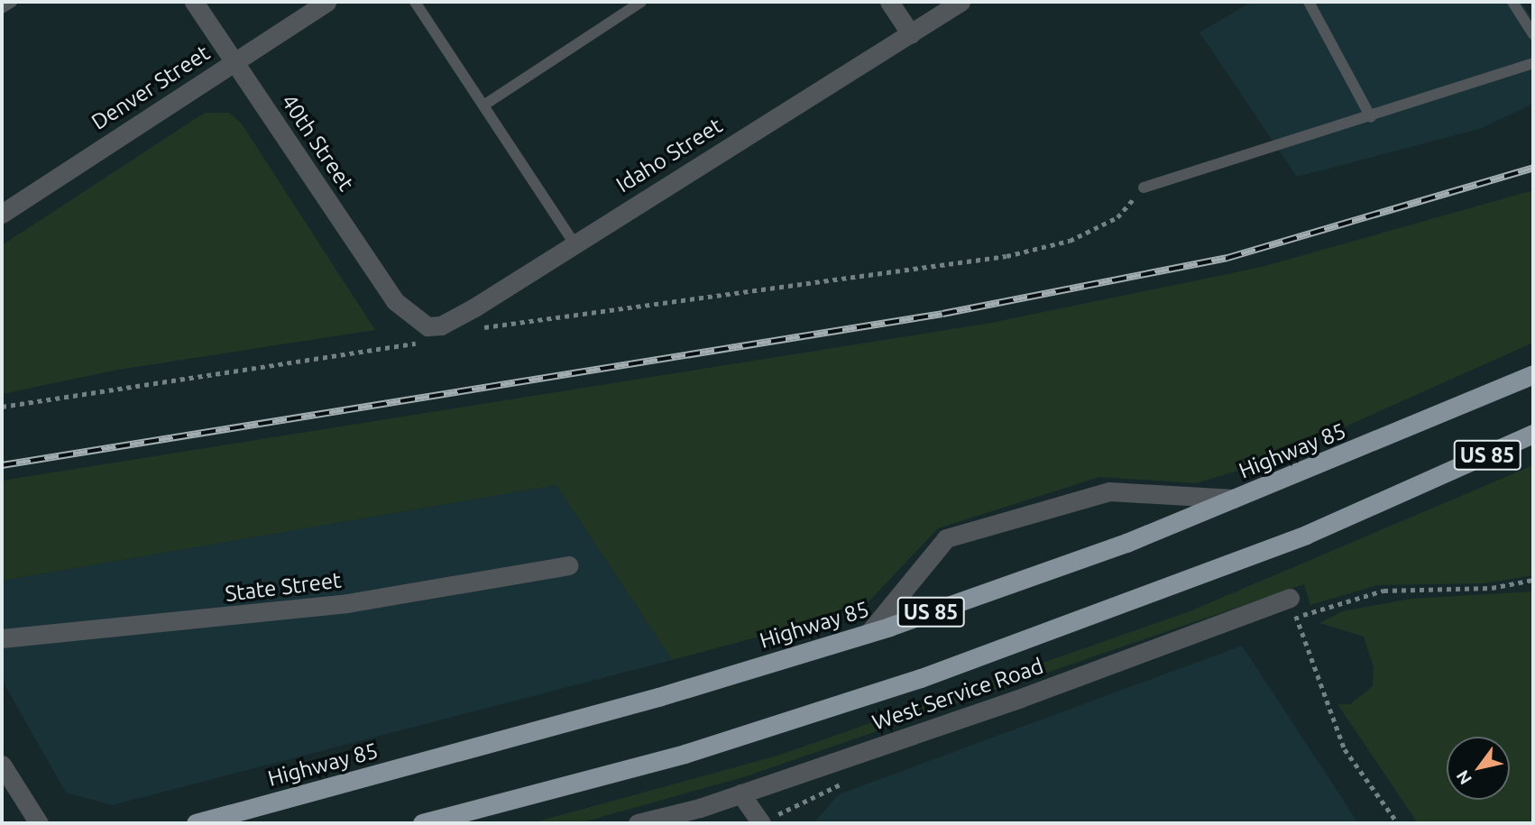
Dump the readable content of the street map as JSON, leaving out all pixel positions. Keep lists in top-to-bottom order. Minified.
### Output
{"streets":{"highway":["Highway 85","US 85"],"street":["Denver Street","40th Street","Idaho Street","State Street","West Service Road"]},"crossings":[["Denver Street","40th Street"],["40th Street","Idaho Street"]],"north":"bottom left"}
